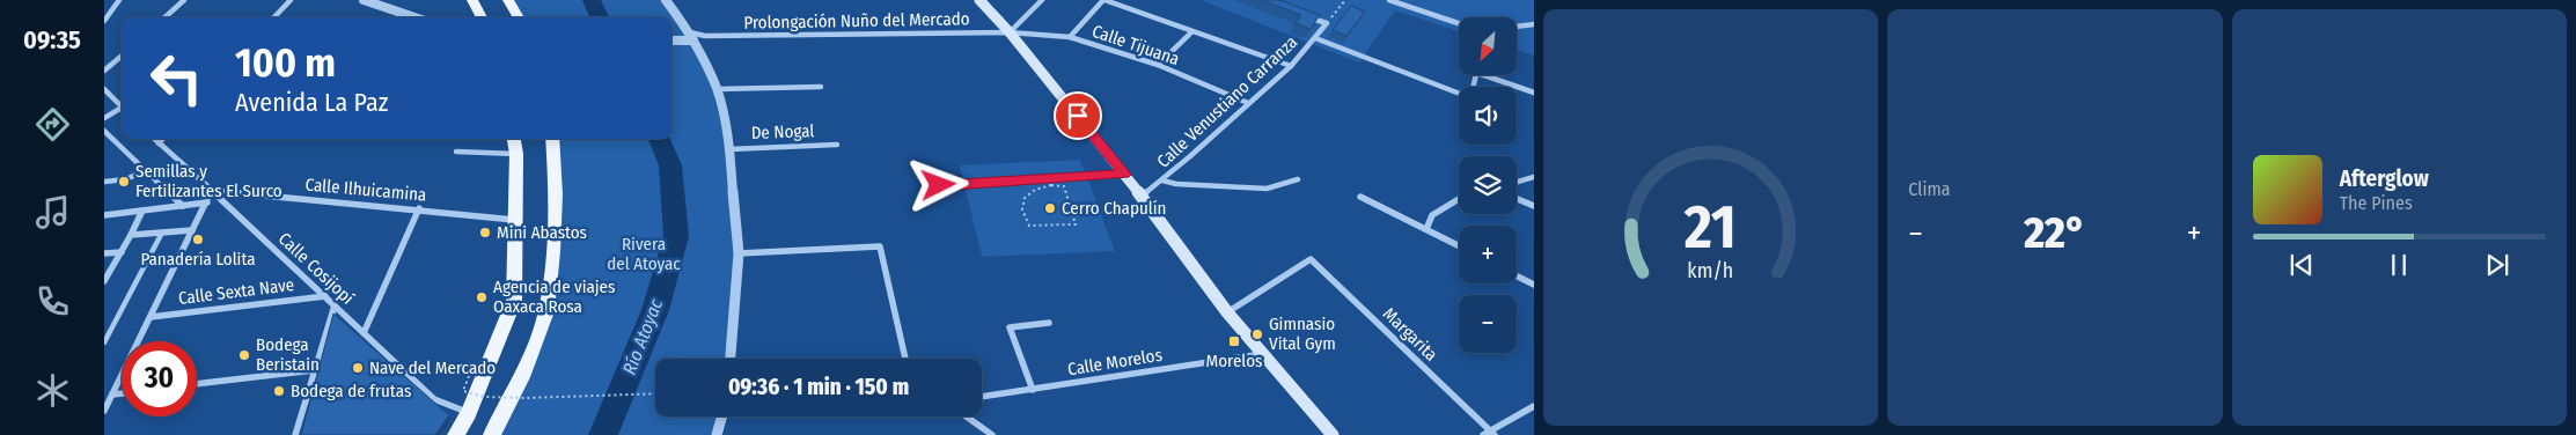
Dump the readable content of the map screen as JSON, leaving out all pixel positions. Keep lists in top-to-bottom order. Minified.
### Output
{"streets":{"street":["Prolongación Nuño del Mercado","Calle Tijuana","Calle Venustiano Carranza","De Nogal","Calle Ilhuicamina","Calle Cosijopí","Calle Sexta Nave","Margarita","Calle Morelos"]},"crossings":[["Prolongación Nuño del Mercado","Calle Tijuana"],["Calle Tijuana","Calle Venustiano Carranza"],["Calle Ilhuicamina","Calle Cosijopí"],["Calle Cosijopí","Calle Sexta Nave"]],"water":["Río Atoyac"],"parks":["Rivera del Atoyac"],"places":{"other":["Semillas y Fertilizantes El Surco","Cerro Chapulín","Mini Abastos","Panadería Lolita","Agencia de viajes Oaxaca Rosa","Gimnasio Vital Gym","Bodega Beristain","Nave del Mercado","Bodega de frutas"],"transit":["Morelos"]},"north":"bottom left","page":{"tabs":"09:35","tile":"Clima","map_buttons":["+","−"],"turn":["100 m","Avenida La Paz"],"song":["Afterglow","The Pines"],"heat":["−","22°","+"],"limit":"30","trip":"09:36 · 1 min · 150 m","gauge":["21","km/h"]}}
